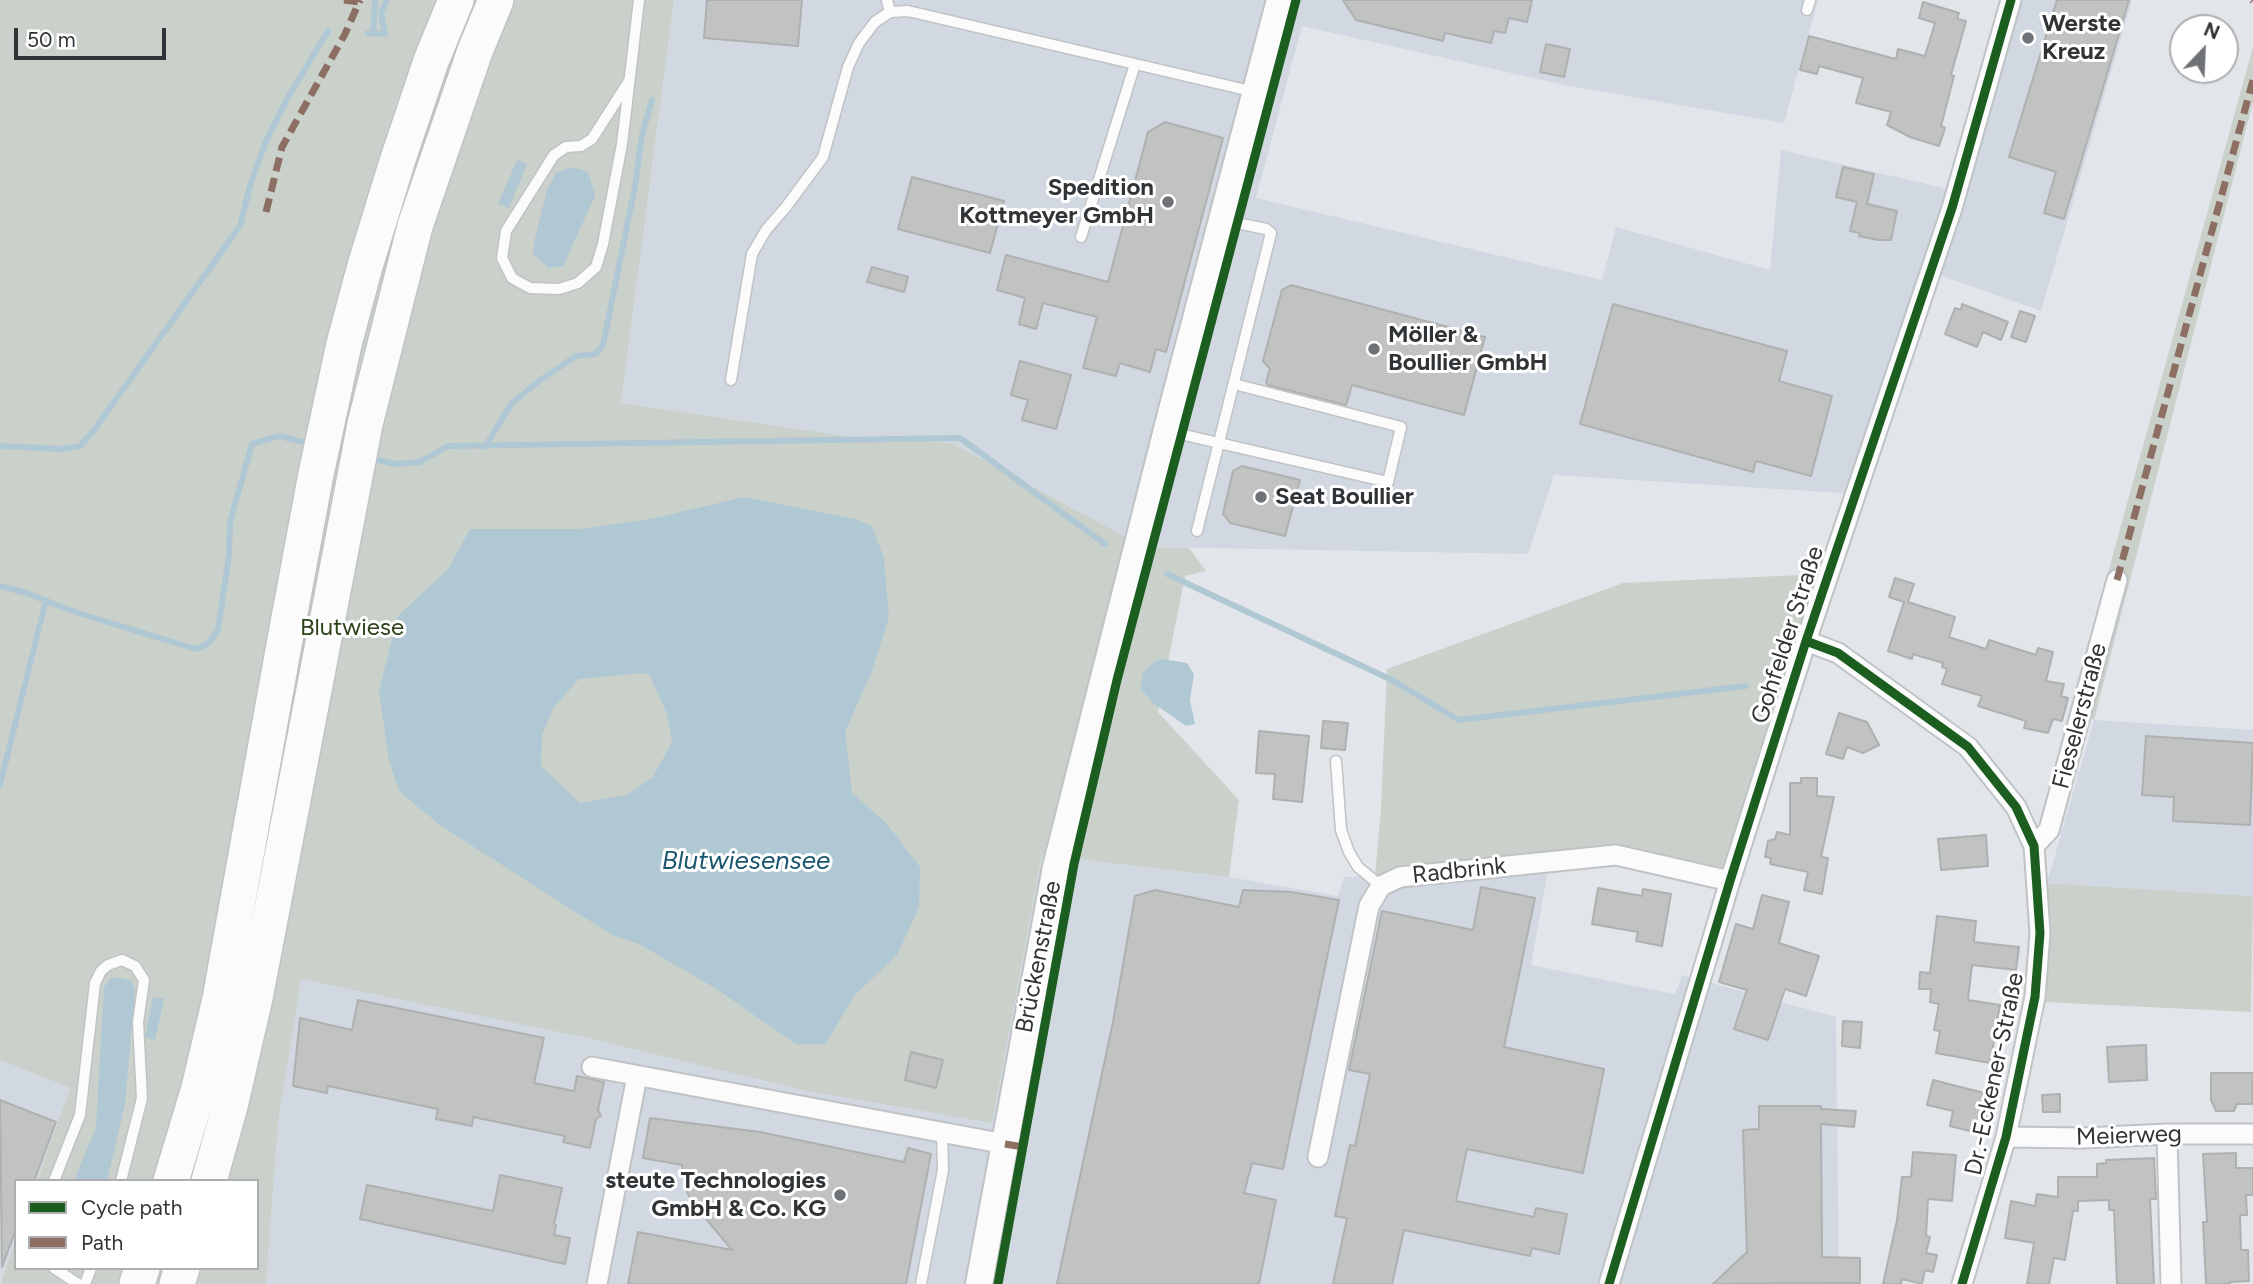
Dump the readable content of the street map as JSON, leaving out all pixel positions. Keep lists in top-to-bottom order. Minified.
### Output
{"streets":{"main road":["Brückenstraße"],"street":["Gohfelder Straße","Fieselerstraße","Radbrink","Dr.-Eckener-Straße","Meierweg"]},"crossings":[["Gohfelder Straße","Radbrink"],["Gohfelder Straße","Dr.-Eckener-Straße"],["Fieselerstraße","Dr.-Eckener-Straße"],["Dr.-Eckener-Straße","Meierweg"]],"water":["Blutwiesensee"],"parks":["Blutwiese"],"places":["Werste Kreuz","Spedition Kottmeyer GmbH","Möller & Boullier GmbH","Seat Boullier","steute Technologies GmbH & Co. KG"],"legend":["Cycle path","Path"],"scale_bar":"50 m","north":"top right"}
